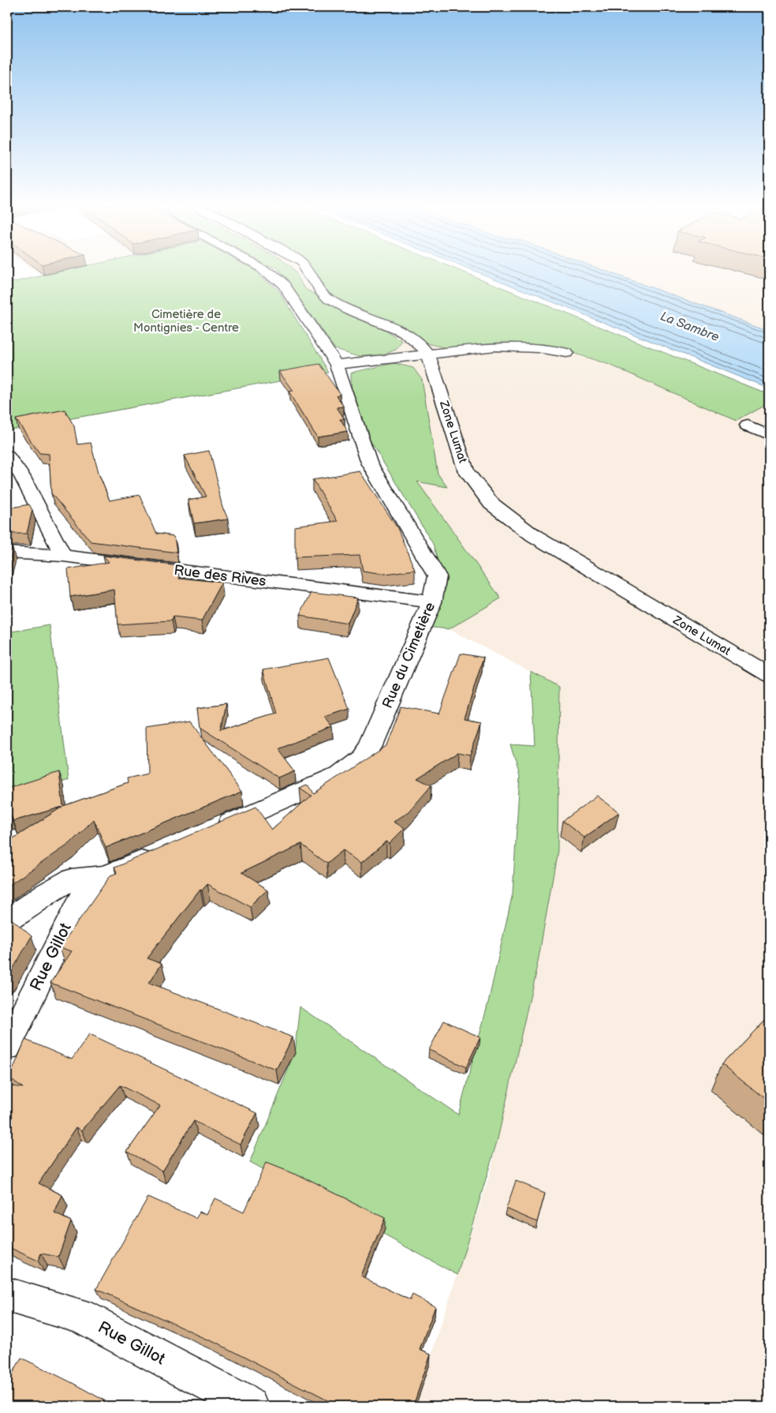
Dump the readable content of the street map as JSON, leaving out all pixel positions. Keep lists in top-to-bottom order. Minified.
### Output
{"streets":{"street":["Zone Lumat","Rue des Rives","Rue du Cimetière","Rue Gillot"]},"crossings":[["Rue des Rives","Rue du Cimetière"]],"water":["La Sambre"],"parks":["Cimetière de Montignies - Centre"]}
